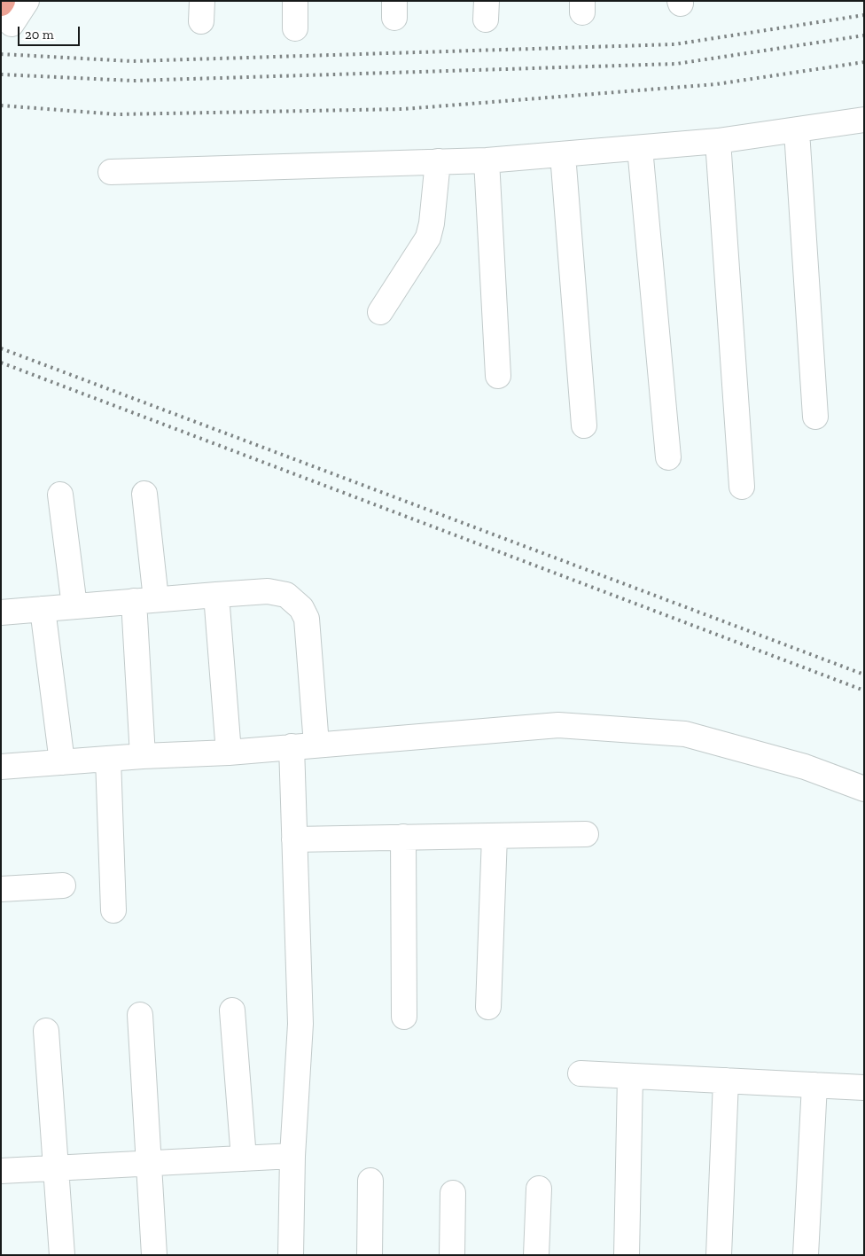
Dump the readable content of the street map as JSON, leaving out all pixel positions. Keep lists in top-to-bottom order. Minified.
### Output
{"scale_bar":"20 m"}
